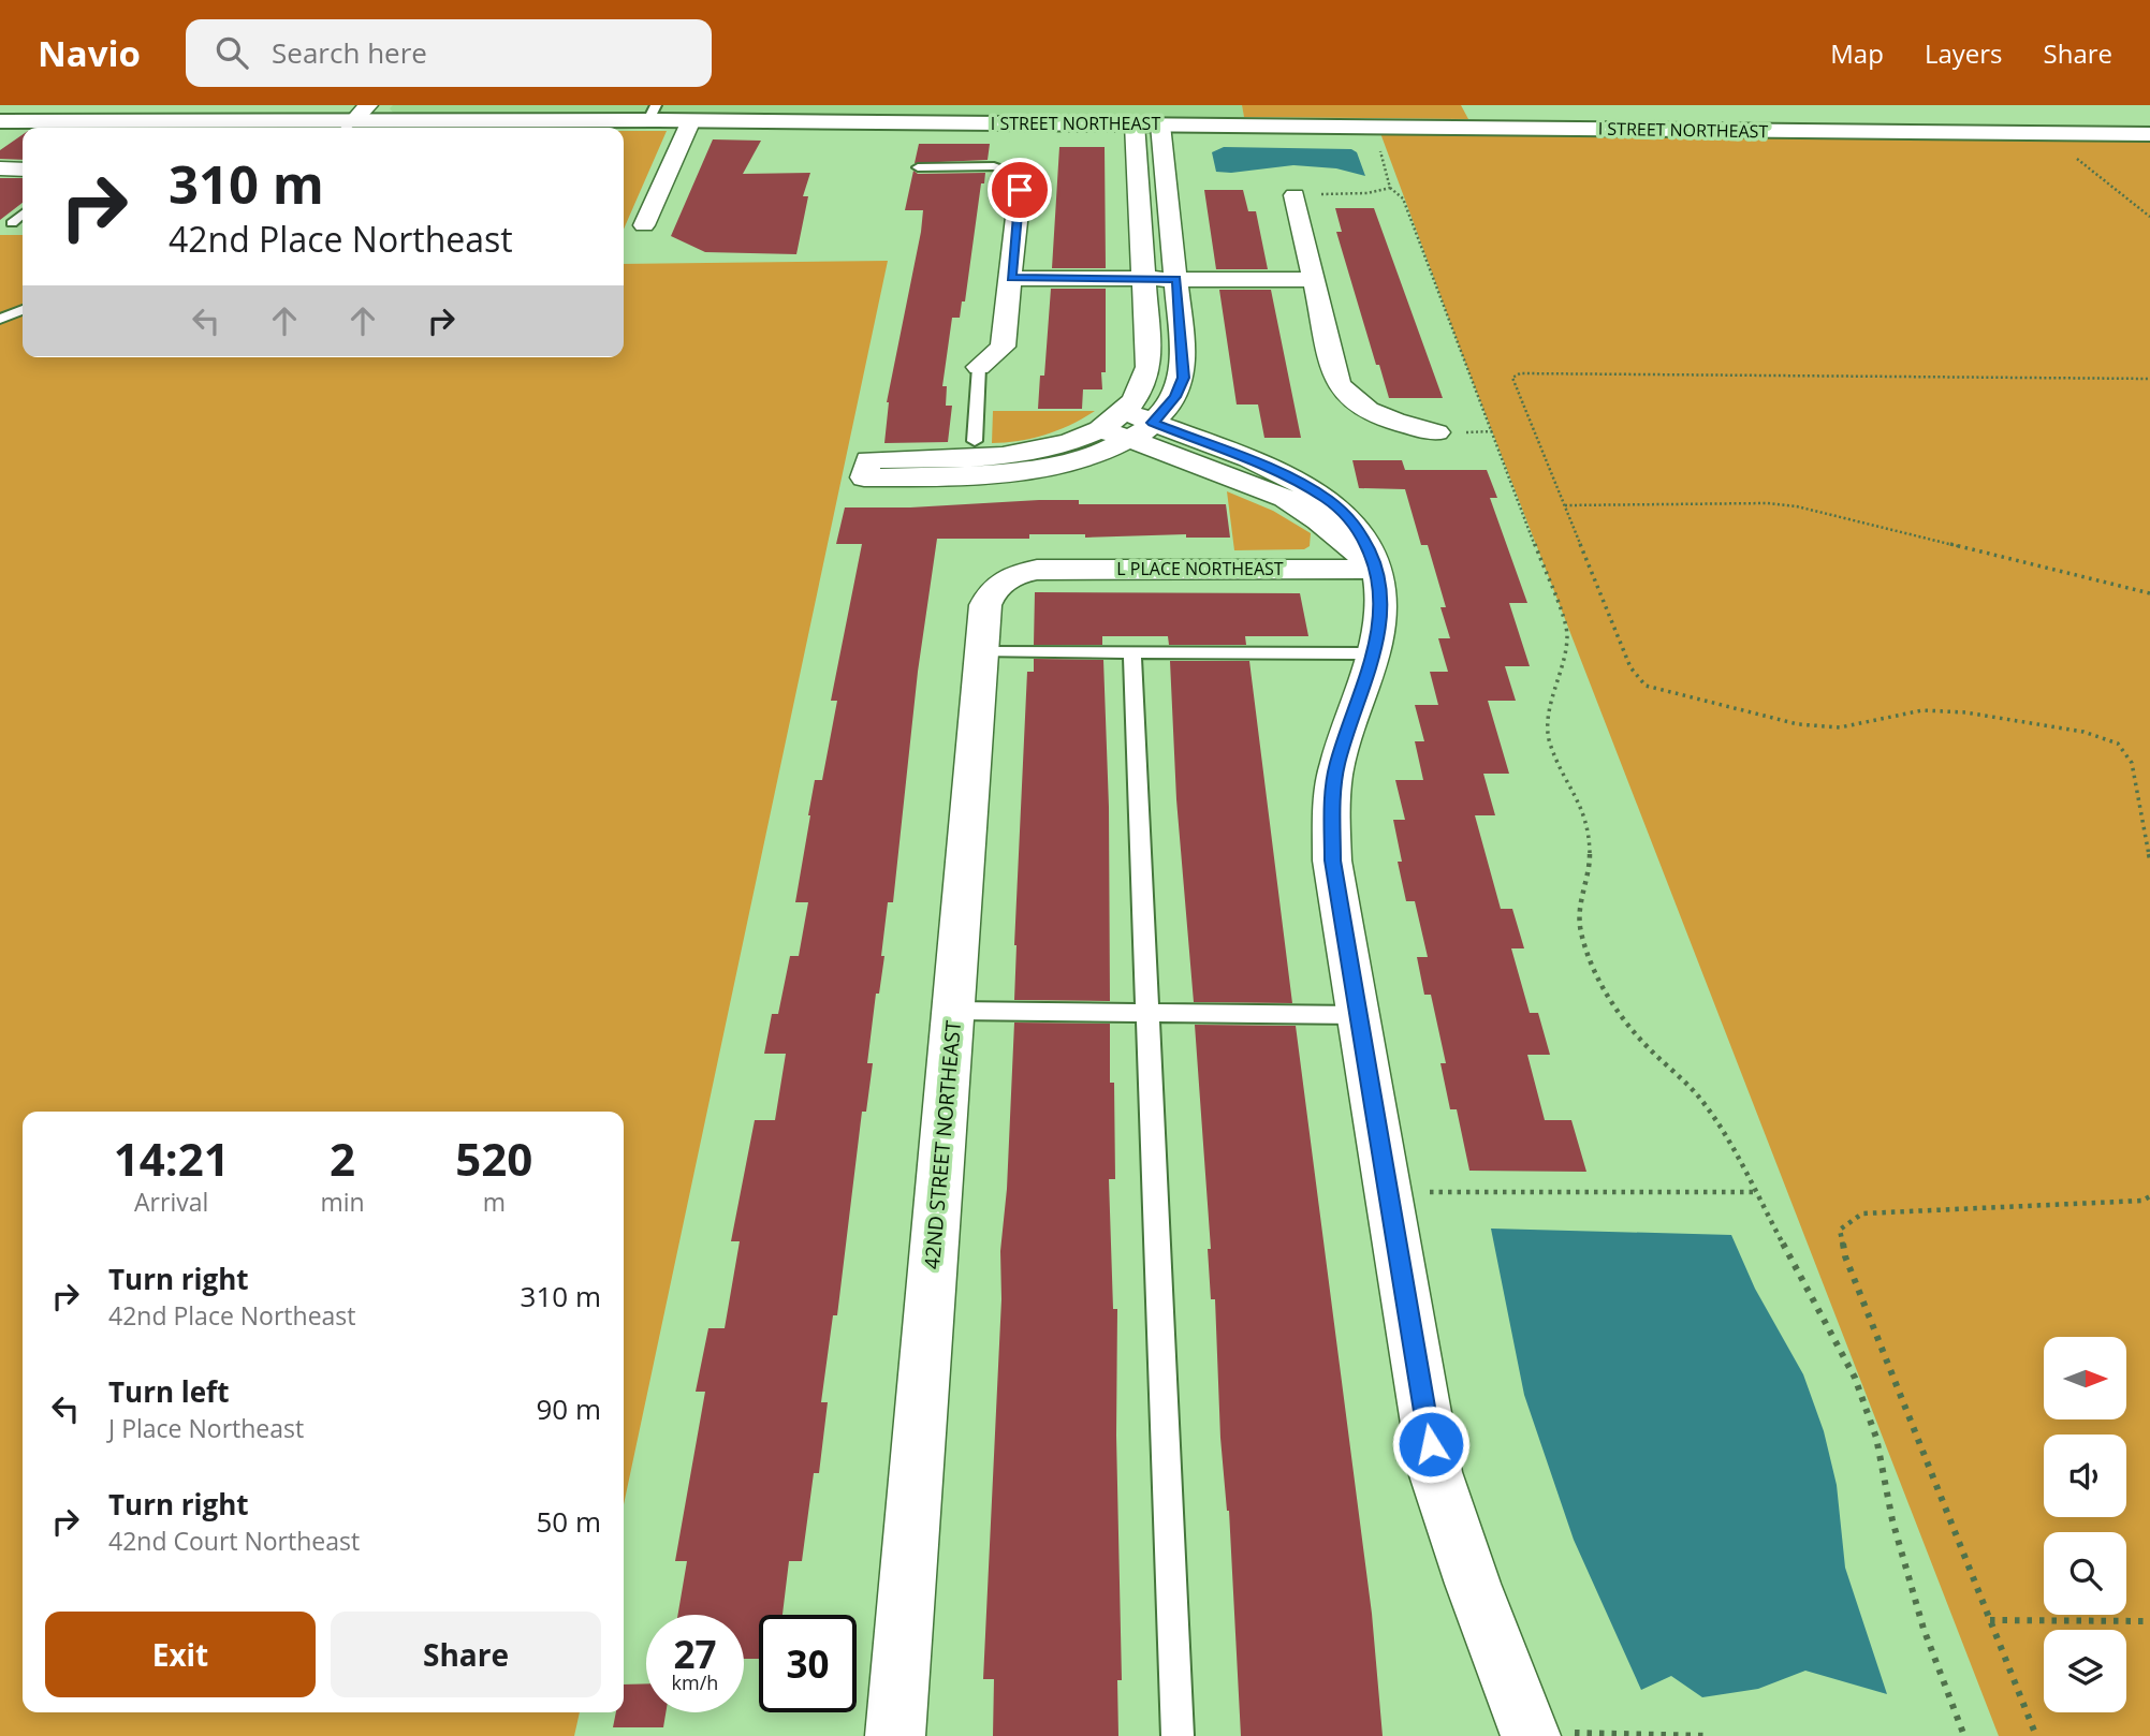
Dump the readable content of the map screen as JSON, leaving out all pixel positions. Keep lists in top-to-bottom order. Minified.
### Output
{"streets":{"street":["I STREET NORTHEAST","L PLACE NORTHEAST","42ND STREET NORTHEAST"]},"crossings":[["L PLACE NORTHEAST","42ND STREET NORTHEAST"]],"north":"right","page":{"header":"Navio","search":"Search here","nav":["Map","Layers","Share"],"turn":["310 m","42nd Place Northeast"],"eta":["14:21","Arrival","2","min","520","m"],"list":[{"name":"Turn right","note":"42nd Place Northeast","value":"310 m"},{"name":"Turn left","note":"J Place Northeast","value":"90 m"},{"name":"Turn right","note":"42nd Court Northeast","value":"50 m"}],"buttons":["Exit","Share"],"speed":"27 km/h","limit":"30"}}
